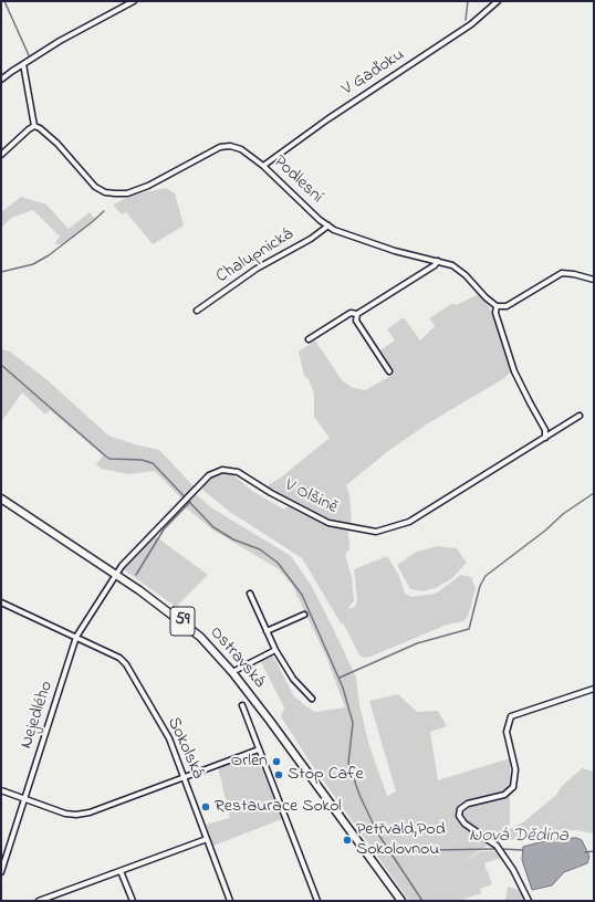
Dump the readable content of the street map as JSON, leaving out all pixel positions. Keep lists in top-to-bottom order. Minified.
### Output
{"streets":{"main road":["59","Ostravská"],"street":["V Gaďoku","Podlesní","Chalupnická","V Olšině","Nejedlého","Sokolská"]},"crossings":[["V Gaďoku","Podlesní"],["Podlesní","Chalupnická"],["V Olšině","Ostravská"],["V Olšině","Nejedlého"],["Ostravská","Nejedlého"],["Nejedlého","Sokolská"]],"water":["Nová Dědina"],"places":["Orlen","Stop Cafe","Restaurace Sokol","Petřvald,Pod Sokolovnou"]}
